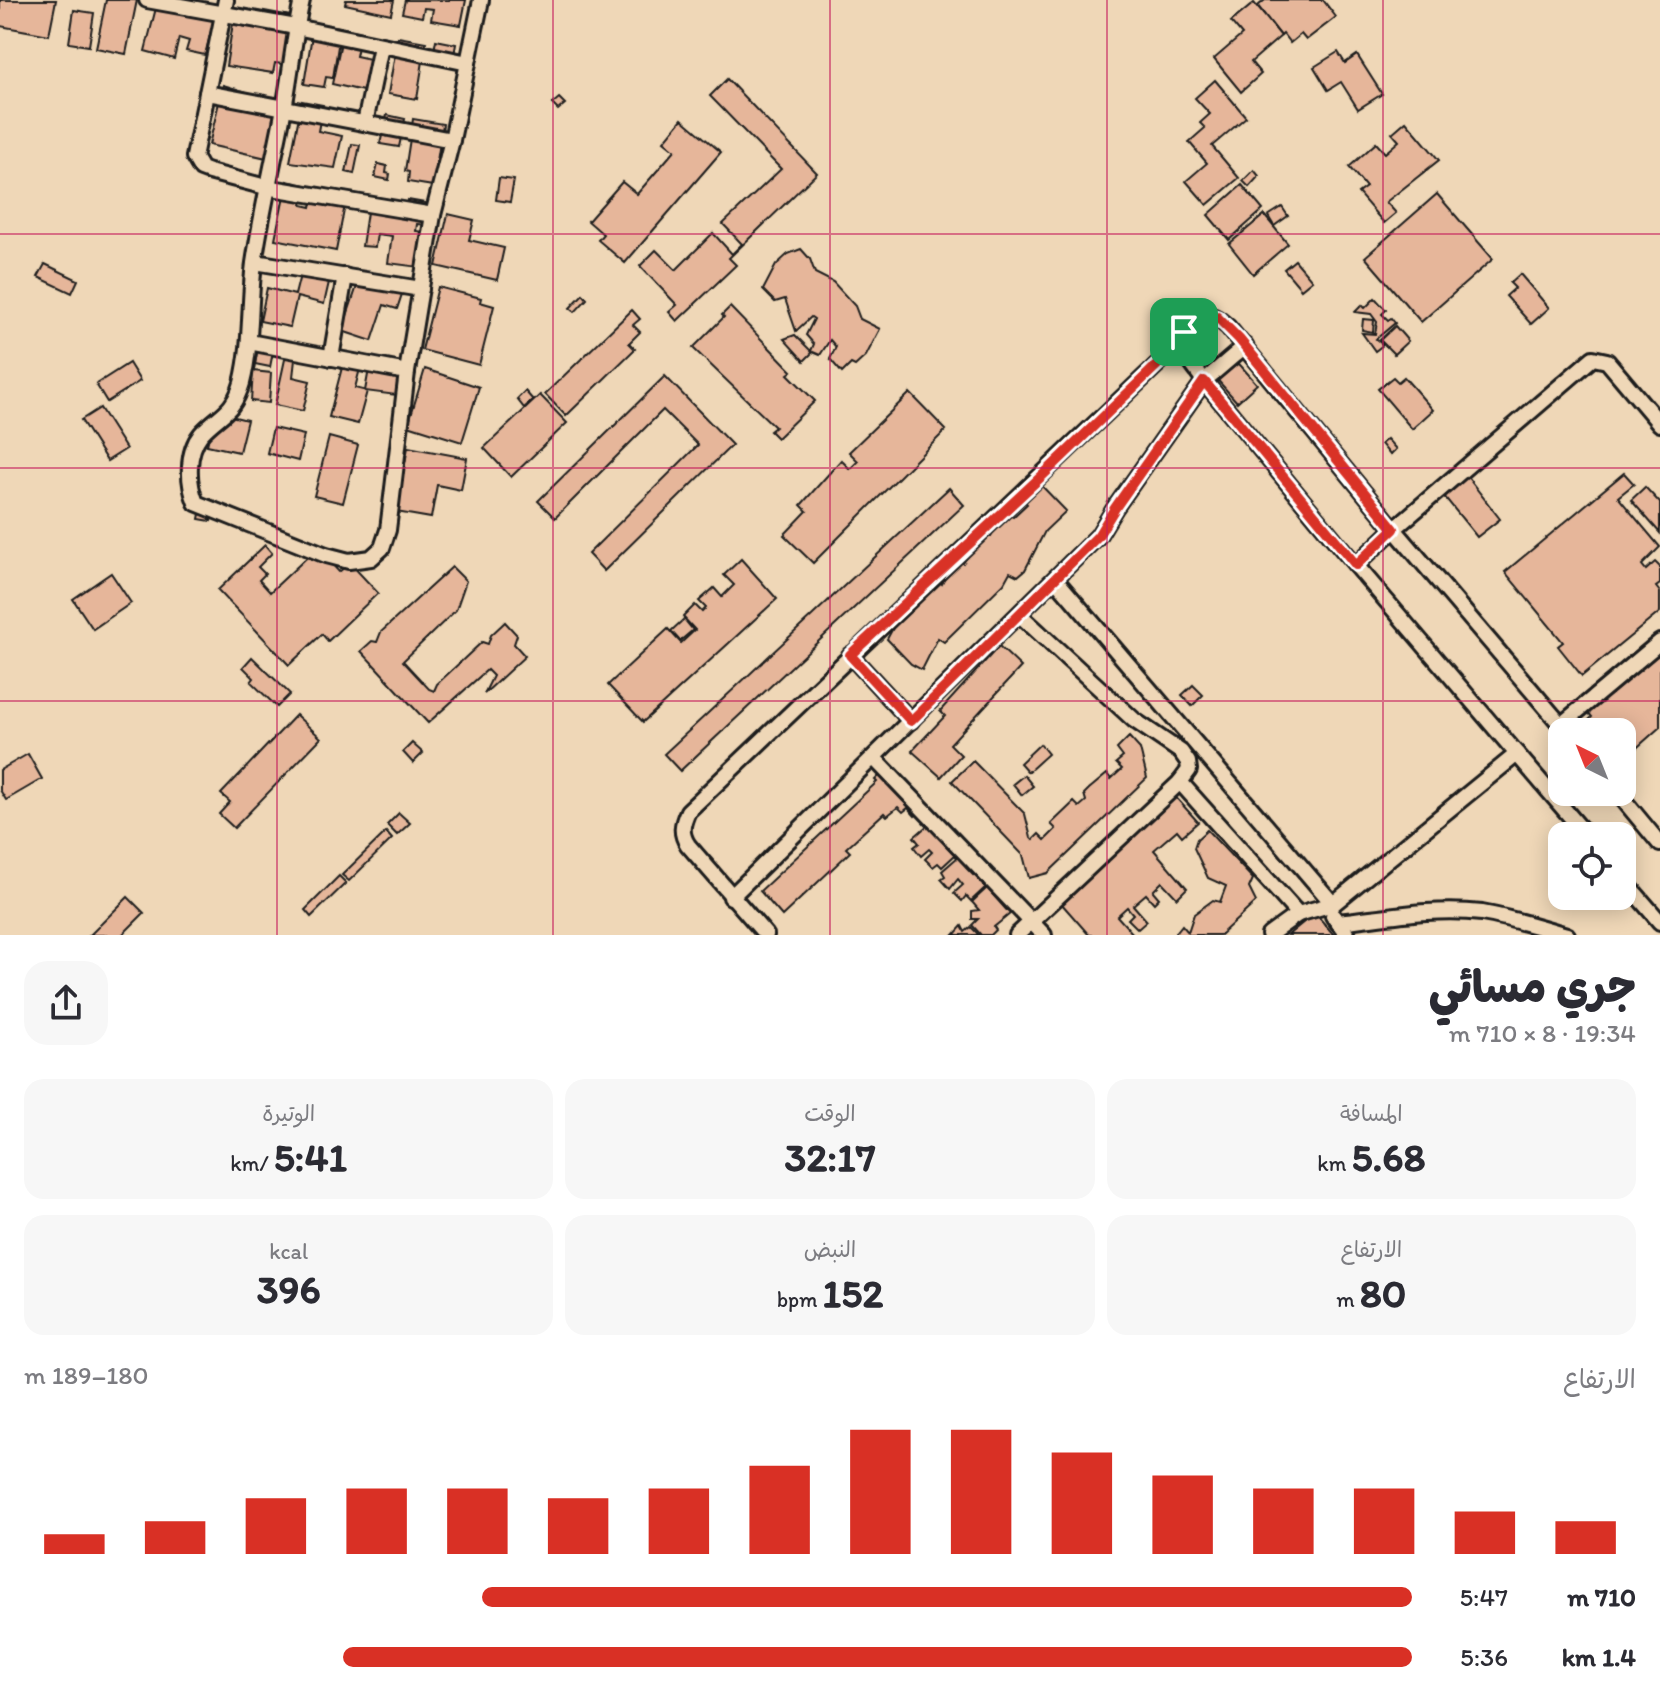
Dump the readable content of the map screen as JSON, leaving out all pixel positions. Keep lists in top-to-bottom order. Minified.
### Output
{"north":"top left","page":{"heading":["جري مسائي","19:34 · 8 × 710 m"],"stats":[["المسافة","5.68 km"],["الوقت","32:17"],["الوتيرة","5:41 /km"],["الارتفاع","80 m"],["النبض","152 bpm"],["kcal","396"]],"chart":["الارتفاع","180–189 m"],"list":[{"name":"710 m","note":"5:47"},{"name":"1.4 km","note":"5:36"}]}}
